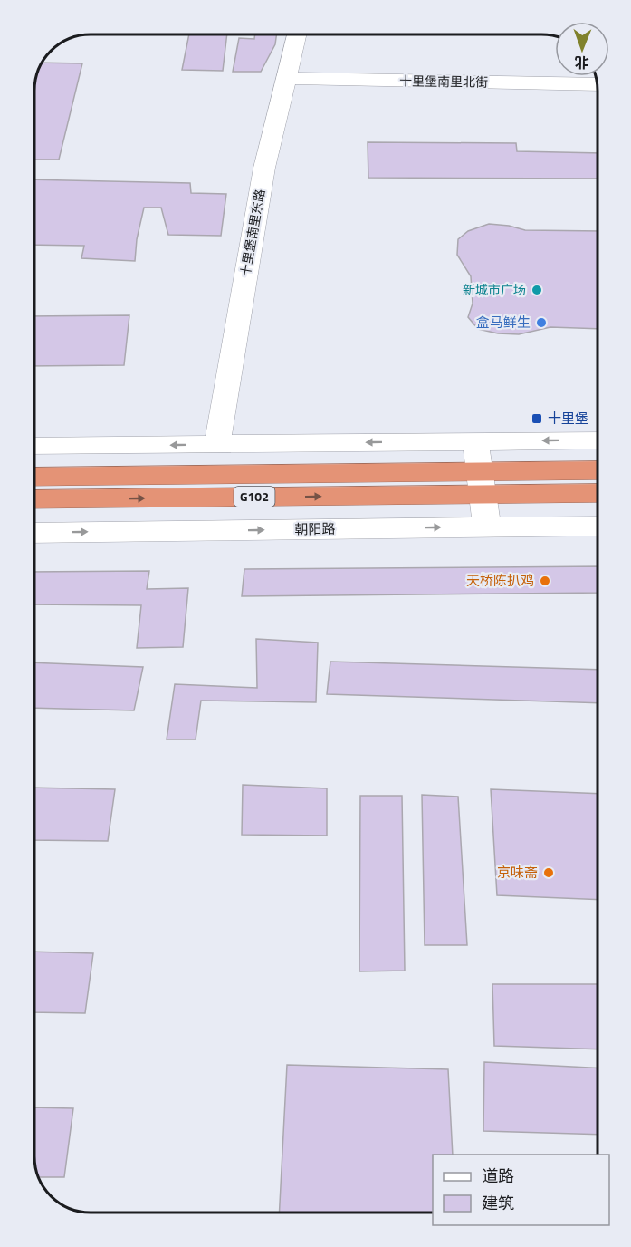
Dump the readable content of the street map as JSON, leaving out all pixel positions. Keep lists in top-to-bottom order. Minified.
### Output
{"streets":{"highway":["G102"],"street":["十里堡南里北街","十里堡南里东路","朝阳路"]},"crossings":[["十里堡南里北街","十里堡南里东路"]],"places":{"other":["新城市广场","盒马鲜生","天桥陈扒鸡","京味斋"],"transit":["十里堡"]},"legend":["道路","建筑"],"north":"bottom"}
